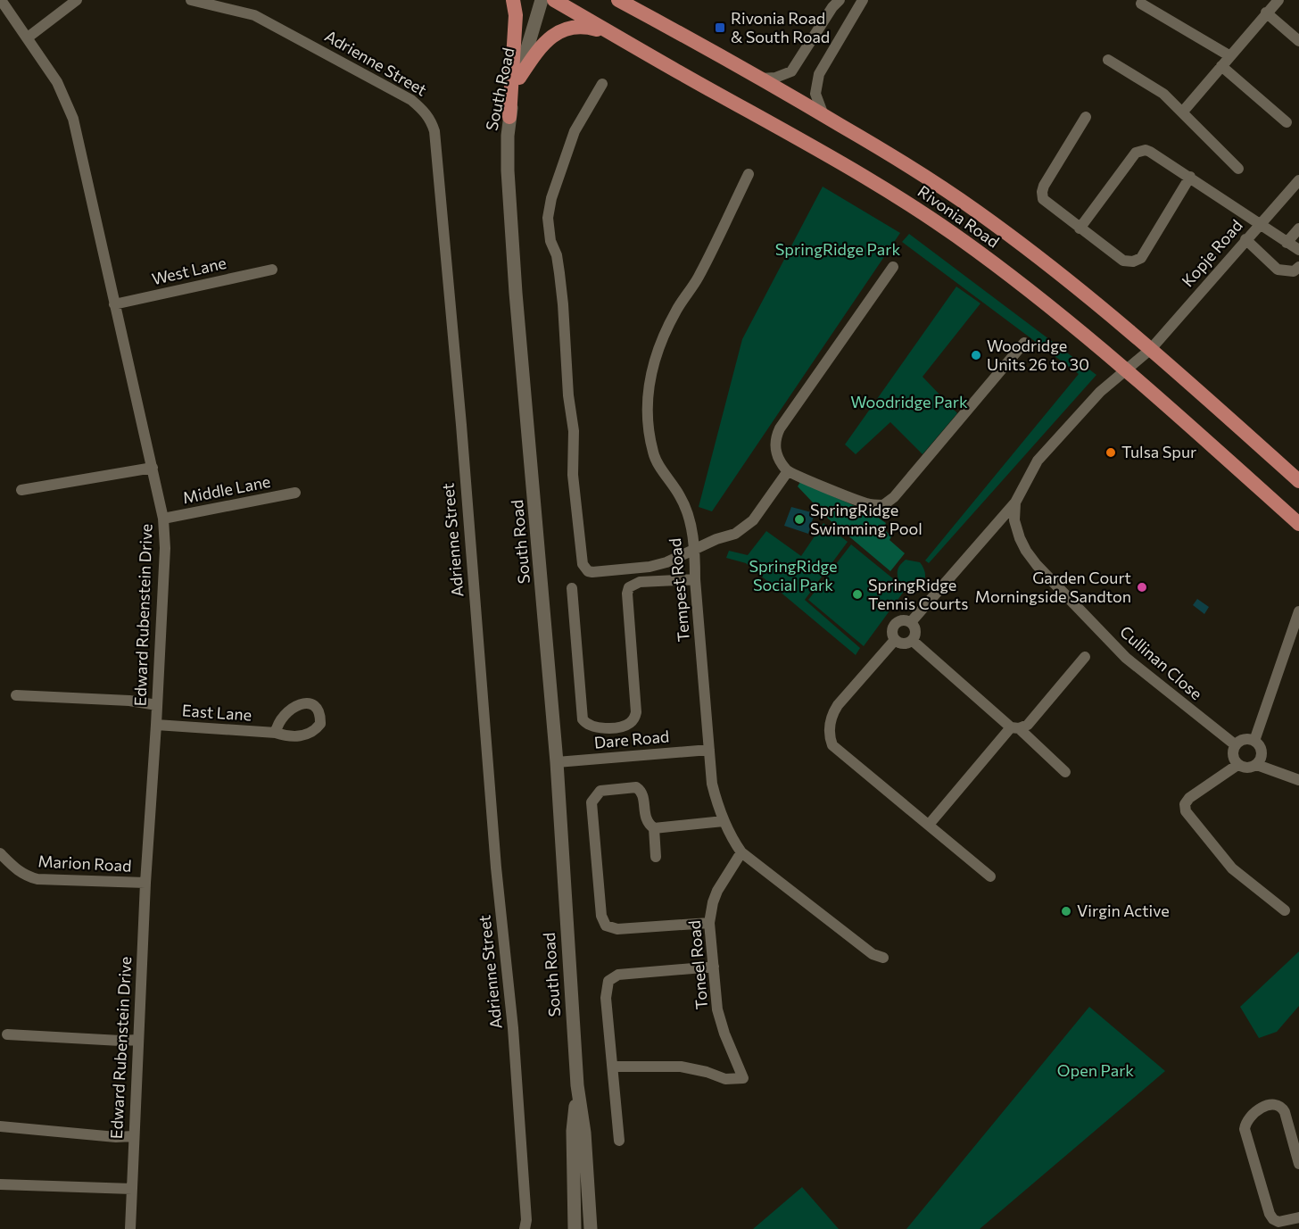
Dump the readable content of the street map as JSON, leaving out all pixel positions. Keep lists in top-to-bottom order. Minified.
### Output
{"streets":{"main road":["Rivonia Road"],"street":["Adrienne Street","South Road","Kopje Road","West Lane","Middle Lane","Tempest Road","Edward Rubenstein Drive","Cullinan Close","East Lane","Dare Road","Marion Road","Toneel Road"]},"crossings":[["South Road","Dare Road"],["Rivonia Road","Kopje Road"],["West Lane","Edward Rubenstein Drive"],["Middle Lane","Edward Rubenstein Drive"],["Tempest Road","Dare Road"],["Tempest Road","Toneel Road"],["Edward Rubenstein Drive","East Lane"],["Edward Rubenstein Drive","Marion Road"]],"parks":["SpringRidge Park","Woodridge Park","SpringRidge Social Park","Open Park"],"places":{"transit":["Rivonia Road & South Road"],"other":["Woodridge Units 26 to 30","Tulsa Spur","SpringRidge Swimming Pool","Garden Court Morningside Sandton","SpringRidge Tennis Courts","Virgin Active"]}}
